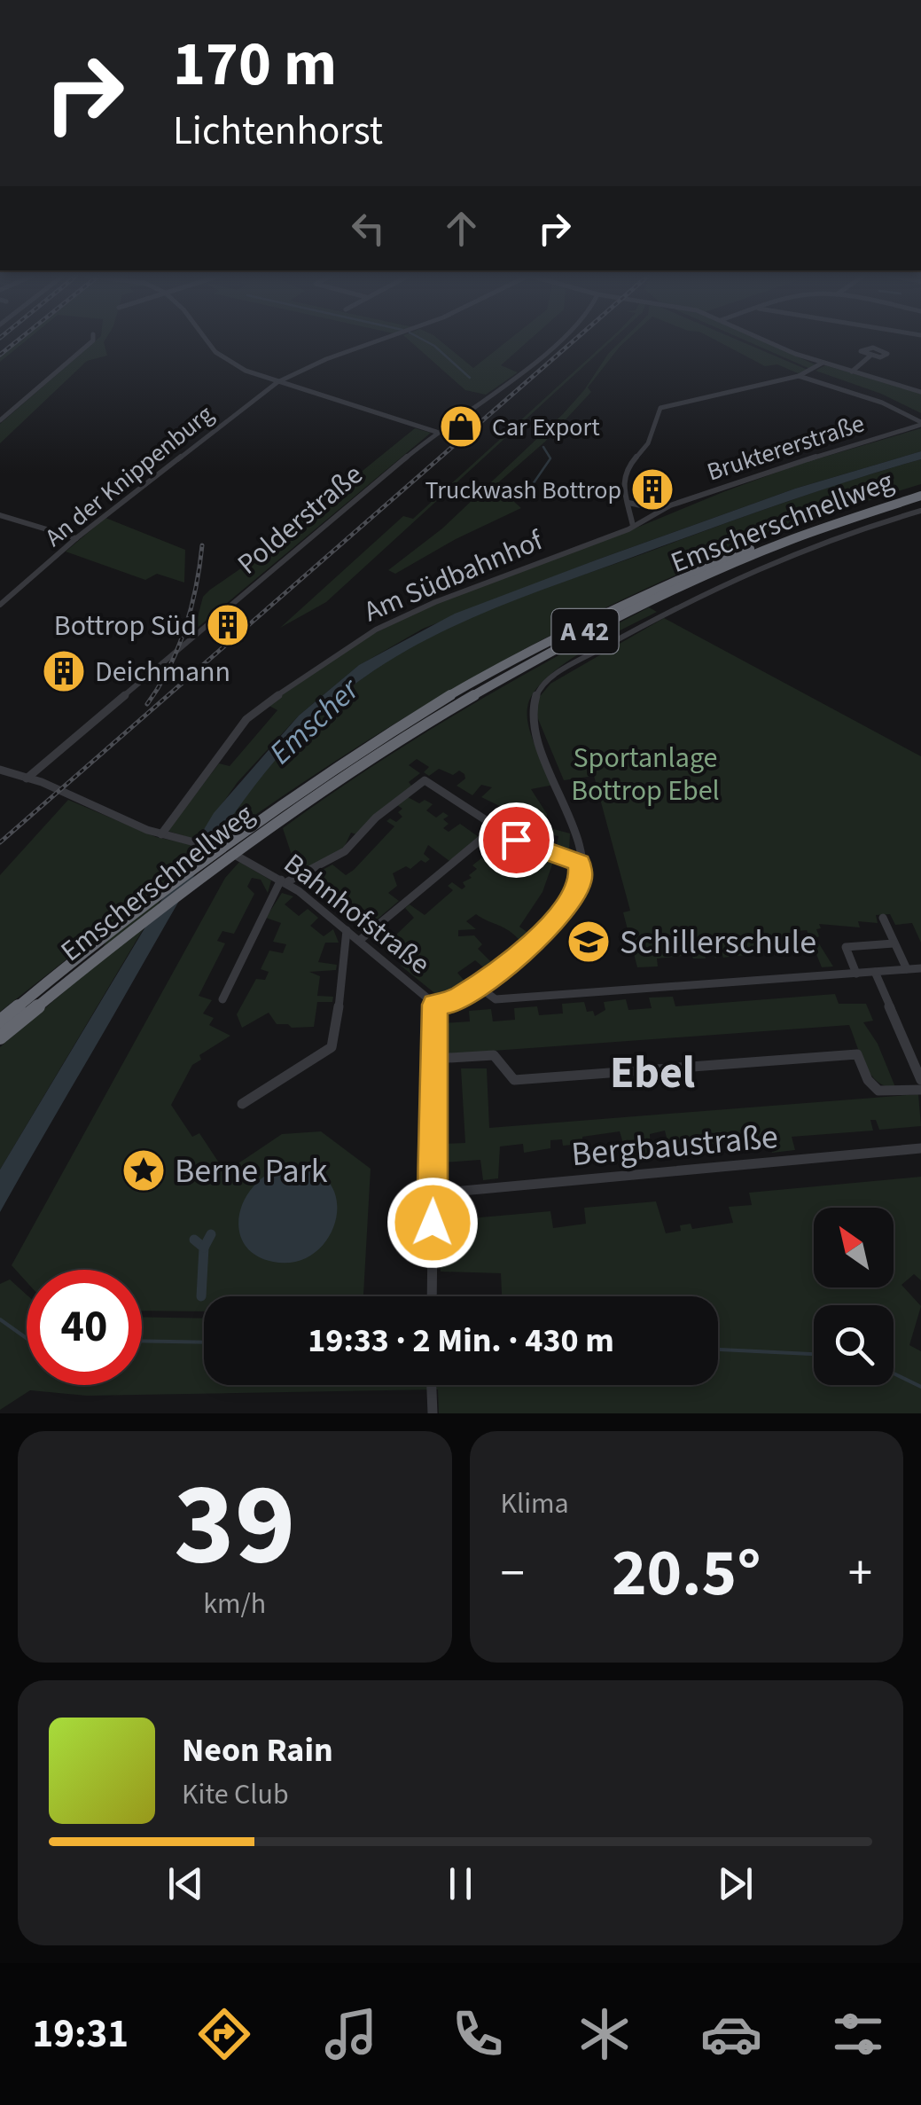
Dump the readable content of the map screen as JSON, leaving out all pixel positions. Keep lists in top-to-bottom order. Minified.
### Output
{"streets":{"highway":["Emscherschnellweg","A 42"],"street":["Bruktererstraße","An der Knippenburg","Polderstraße","Am Südbahnhof","Bahnhofstraße","Bergbaustraße"]},"crossings":[["Bruktererstraße","Am Südbahnhof"],["Polderstraße","Bahnhofstraße"],["Am Südbahnhof","Bahnhofstraße"]],"districts":["Ebel"],"water":["Emscher"],"parks":["Sportanlage Bottrop Ebel"],"places":{"shop":["Car Export"],"building":["Truckwash Bottrop","Bottrop Süd","Deichmann"],"school or university":["Schillerschule"],"place":["Berne Park"]},"north":"top left","page":{"turn":["170 m","Lichtenhorst"],"limit":"40","trip":"19:33 · 2 Min. · 430 m","tile":[["39","km/h"],"Klima"],"heat":["−","20.5°","+"],"song":["Neon Rain","Kite Club"],"tabs":"19:31"}}
